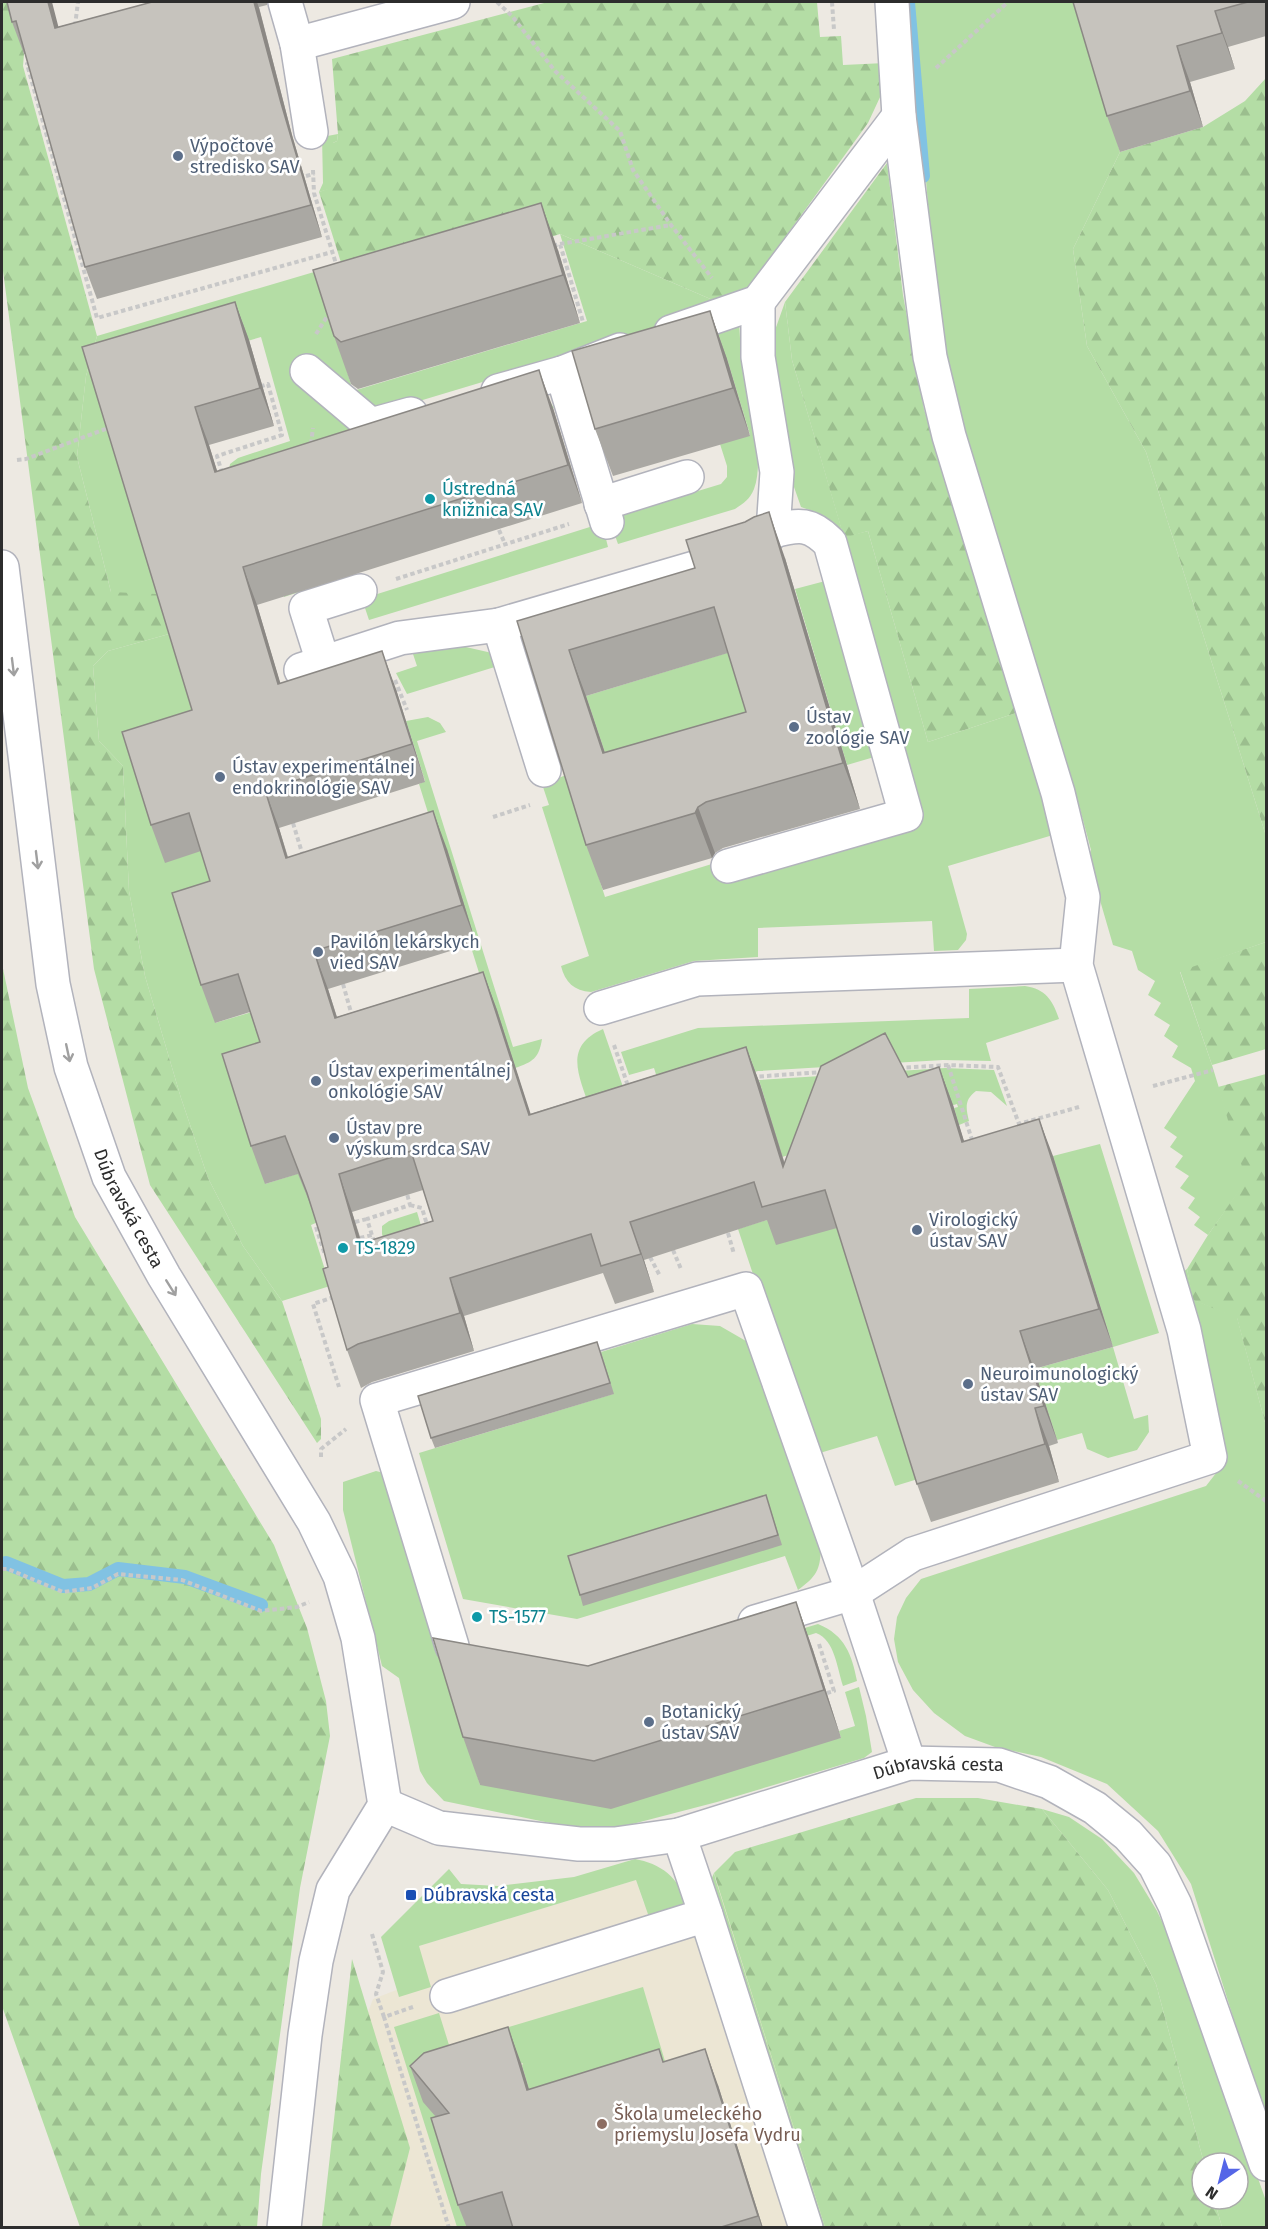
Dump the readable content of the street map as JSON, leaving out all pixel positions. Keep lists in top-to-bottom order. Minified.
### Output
{"streets":{"street":["Dúbravská cesta"]},"one_way":["Dúbravská cesta"],"places":{"other":["Výpočtové stredisko SAV","Ústredná knižnica SAV","Ústav zoológie SAV","Ústav experimentálnej endokrinológie SAV","Pavilón lekárskych vied SAV","Ústav experimentálnej onkológie SAV","Ústav pre výskum srdca SAV","Virologický ústav SAV","TS-1829","Neuroimunologický ústav SAV","TS-1577","Botanický ústav SAV","Škola umeleckého priemyslu Josefa Vydru"],"transit":["Dúbravská cesta"]},"north":"bottom left"}
